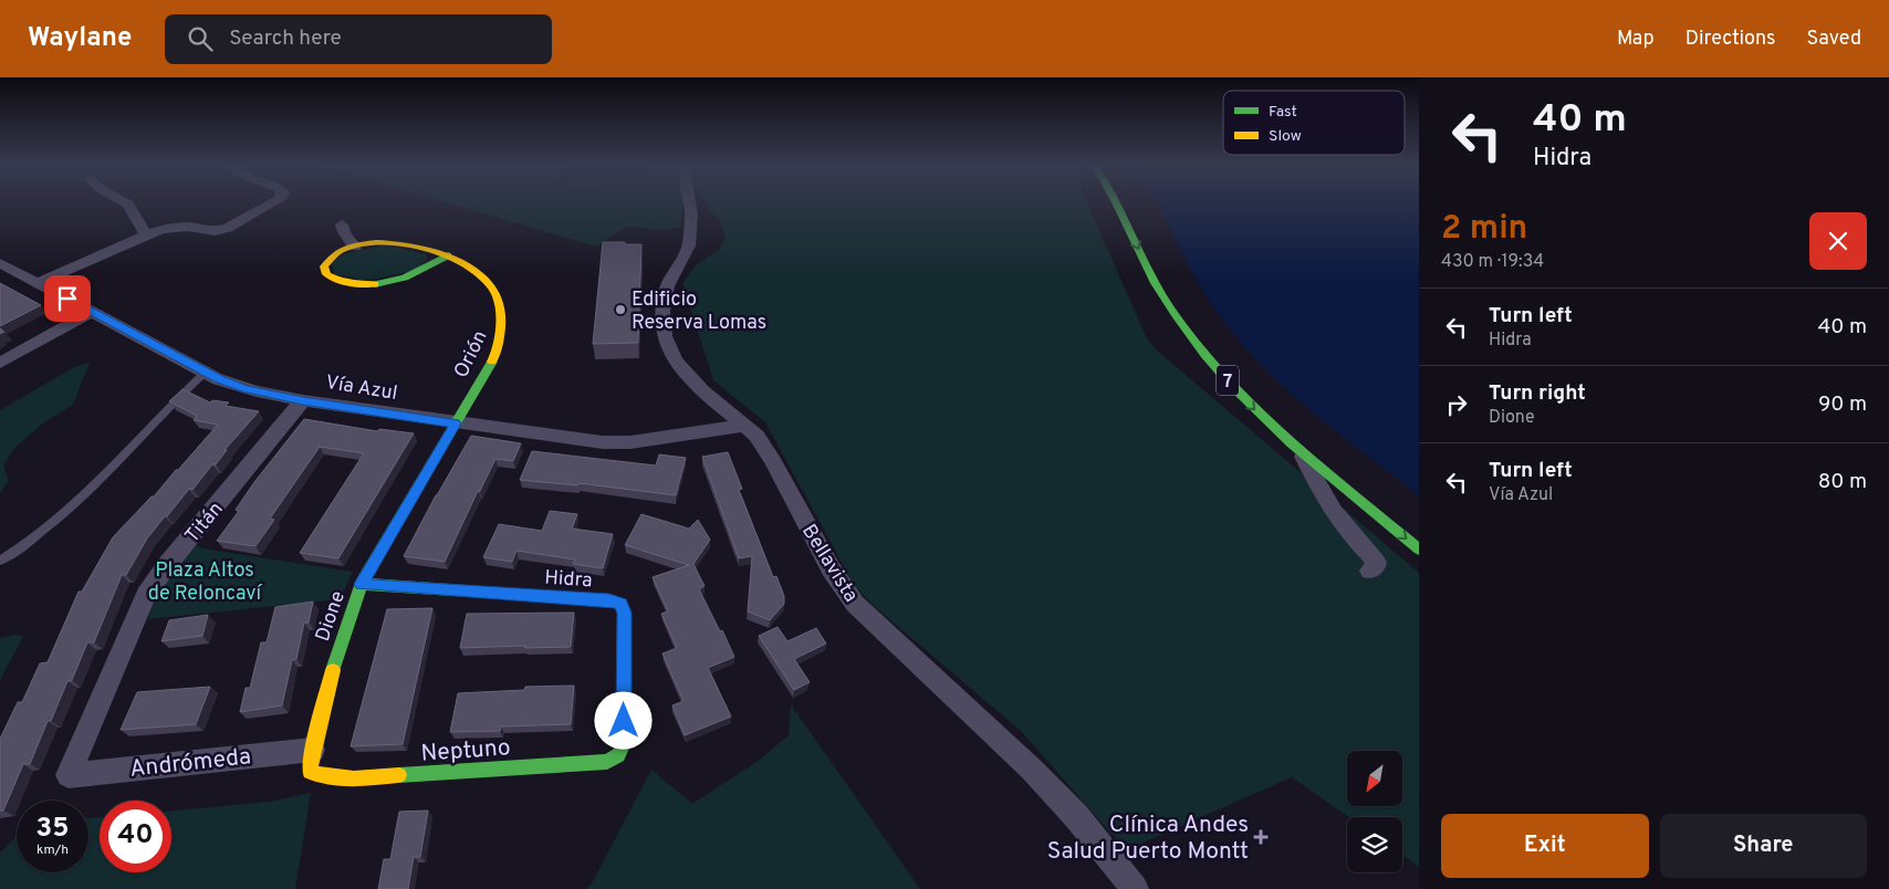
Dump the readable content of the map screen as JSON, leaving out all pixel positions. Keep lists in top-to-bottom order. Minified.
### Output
{"streets":{"main road":["Orión","7","Hidra","Dione","Neptuno"],"street":["Vía Azul","Titán","Bellavista","Andrómeda"]},"crossings":[["Orión","Vía Azul"],["Orión","Dione"],["Vía Azul","Titán"],["Vía Azul","Bellavista"],["Vía Azul","Dione"],["Titán","Andrómeda"],["Hidra","Dione"],["Hidra","Neptuno"],["Dione","Neptuno"],["Dione","Andrómeda"]],"parks":["Plaza Altos de Reloncaví"],"places":{"other":["Edificio Reserva Lomas"],"health":["Clínica Andes Salud Puerto Montt"]},"legend":["Fast","Slow"],"north":"bottom left","page":{"header":"Waylane","search":"Search here","nav":["Map","Directions","Saved"],"turn":["40 m","Hidra"],"heading":["2 min","430 m · 19:34"],"list":[{"name":"Turn left","note":"Hidra","value":"40 m"},{"name":"Turn right","note":"Dione","value":"90 m"},{"name":"Turn left","note":"Vía Azul","value":"80 m"}],"speed":"35 km/h","limit":"40","buttons":["Exit","Share"]}}
